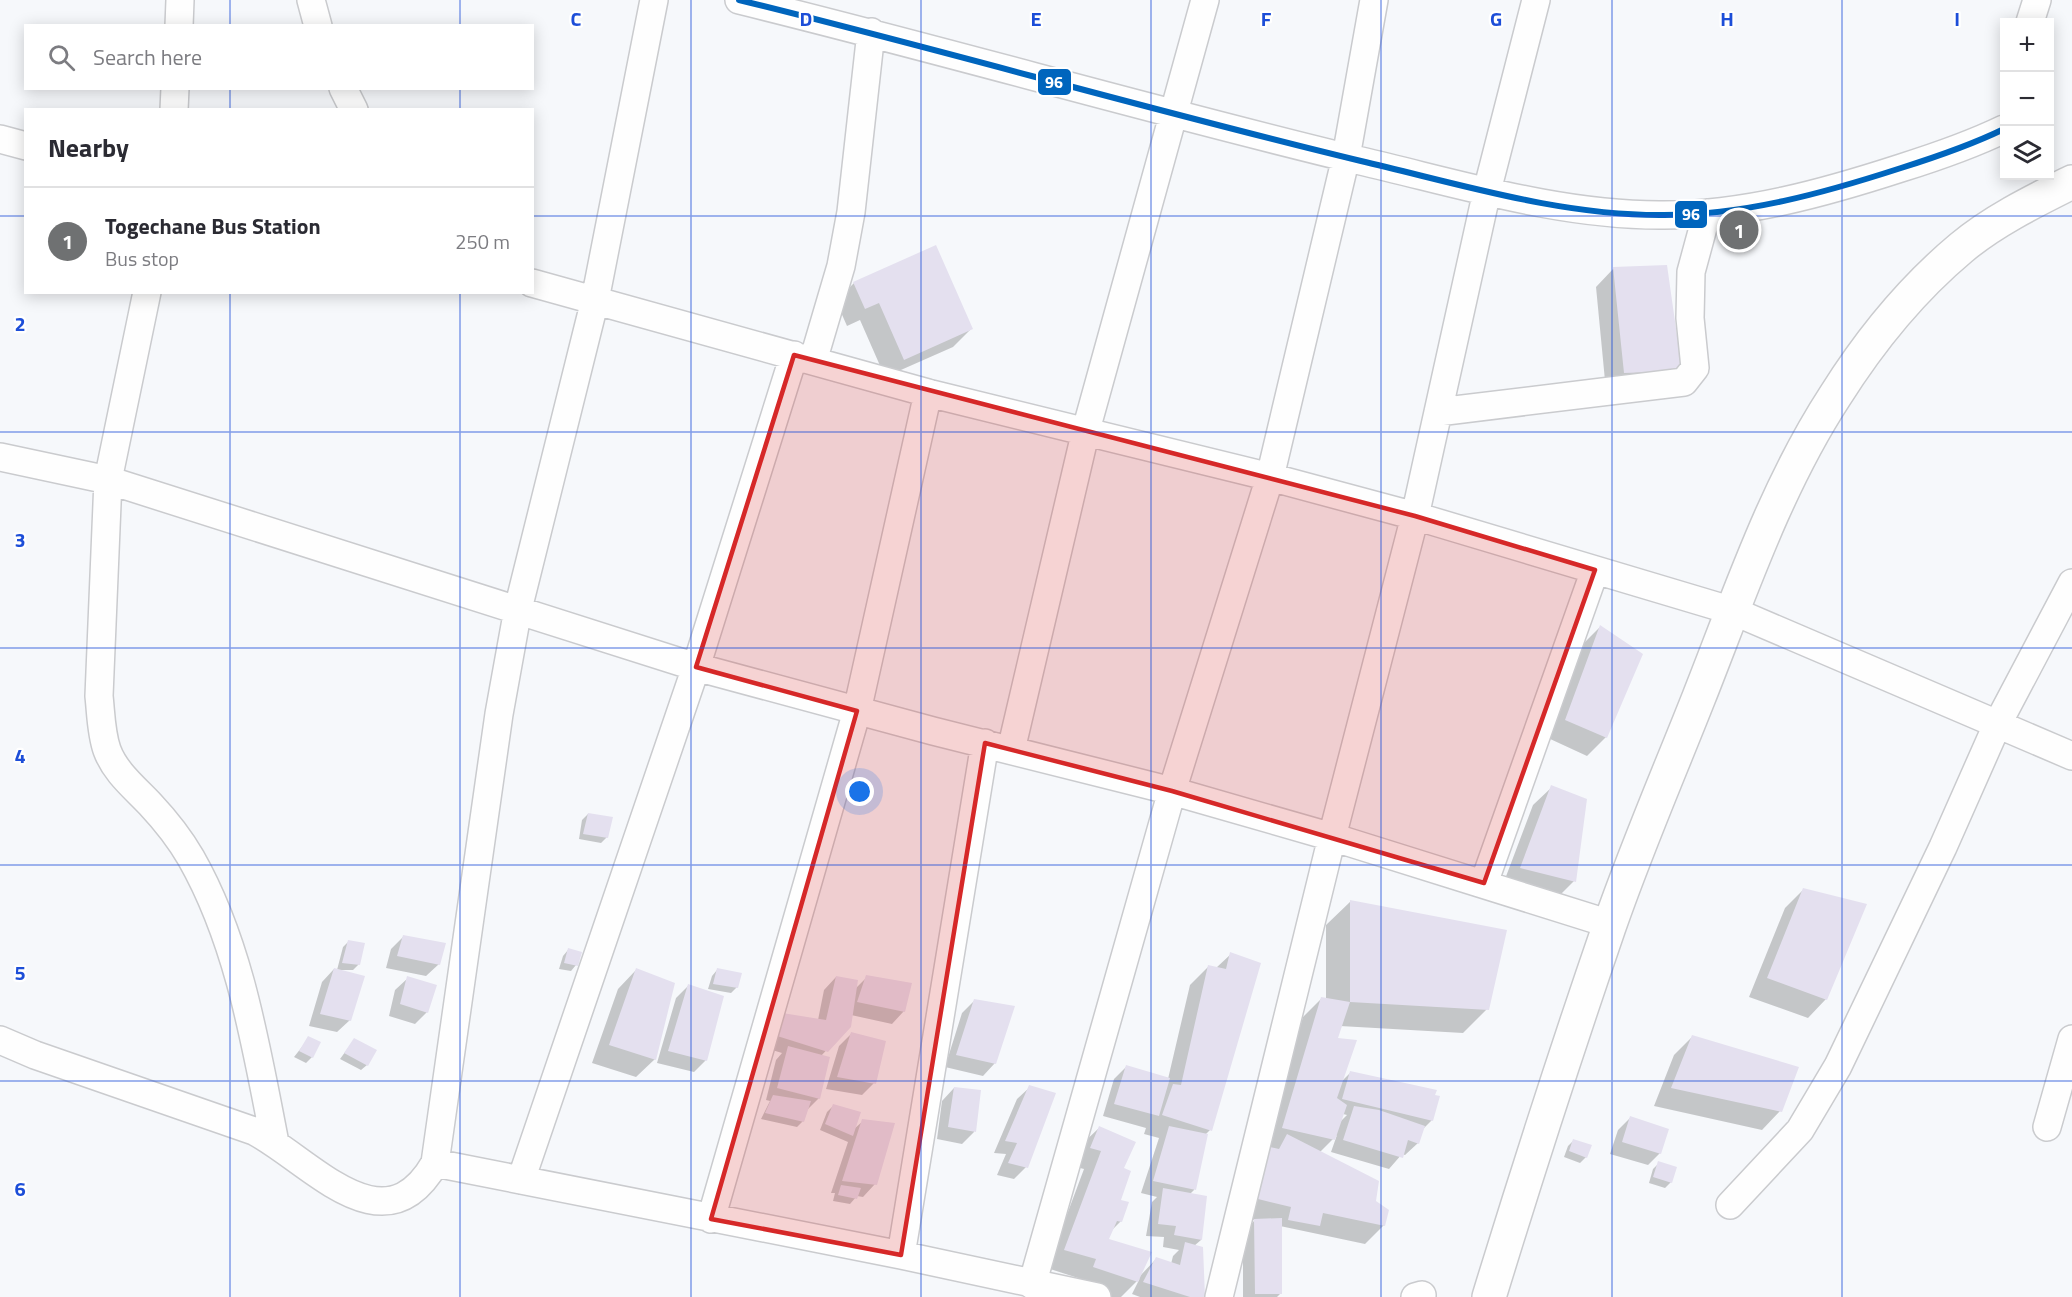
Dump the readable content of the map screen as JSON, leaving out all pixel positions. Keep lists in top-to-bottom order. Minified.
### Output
{"lines":["transit line 96"],"page":{"map_buttons":["+","−"],"search":"Search here","heading":"Nearby","list":[{"mark":"1","name":"Togechane Bus Station","note":"Bus stop","value":"250 m"}],"pins":"1"},"grid":{"columns":["C","D","E","F","G","H","I"],"rows":["2","3","4","5","6"]}}
